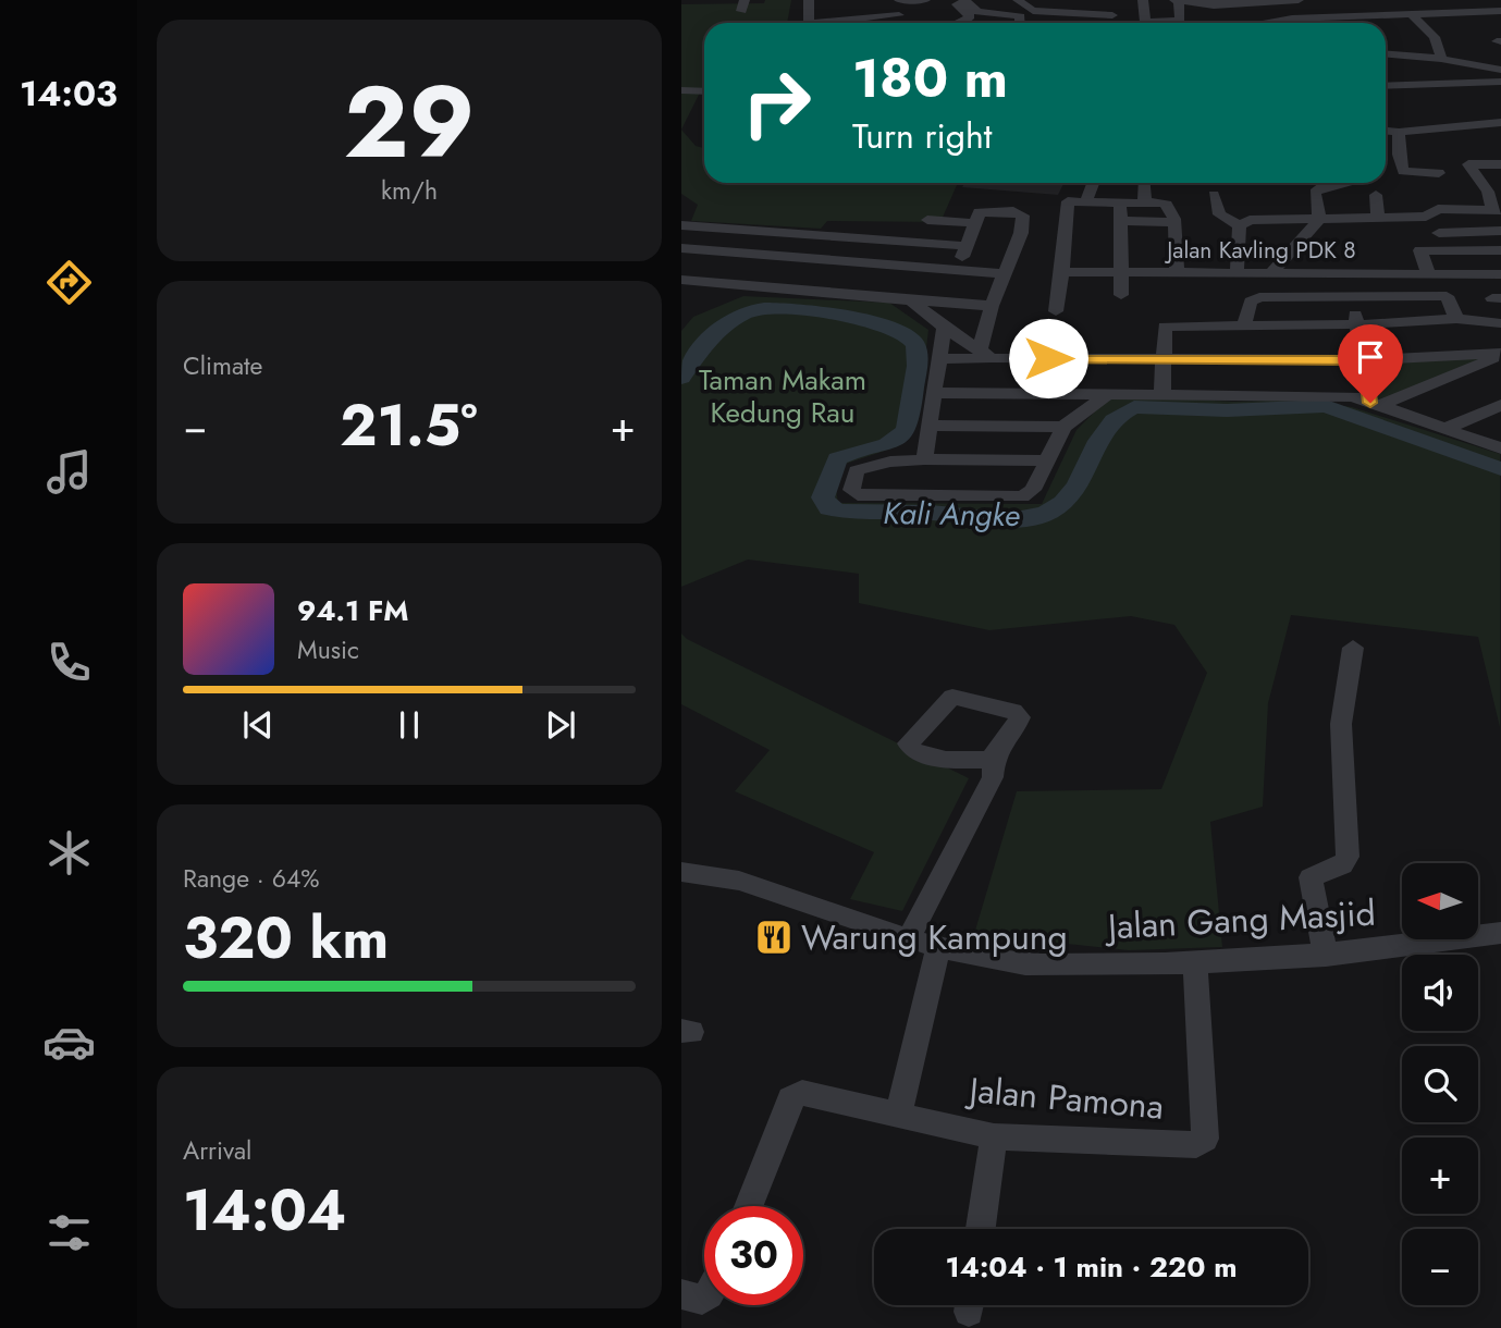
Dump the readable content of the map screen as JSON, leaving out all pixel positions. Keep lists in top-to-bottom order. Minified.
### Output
{"streets":{"street":["Jalan Kavling PDK 8","Jalan Gang Masjid","Jalan Pamona"]},"crossings":[["Jalan Gang Masjid","Jalan Pamona"]],"water":["Kali Angke"],"parks":["Taman Makam Kedung Rau"],"places":{"restaurant":["Warung Kampung"]},"north":"left","page":{"tabs":"14:03","tile":[["29","km/h"],"Climate",["Range · 64%","320 km"],["Arrival","14:04"]],"turn":["180 m","Turn right"],"heat":["−","21.5°","+"],"song":["94.1 FM","Music"],"map_buttons":["+","−"],"limit":"30","trip":"14:04 · 1 min · 220 m"}}
